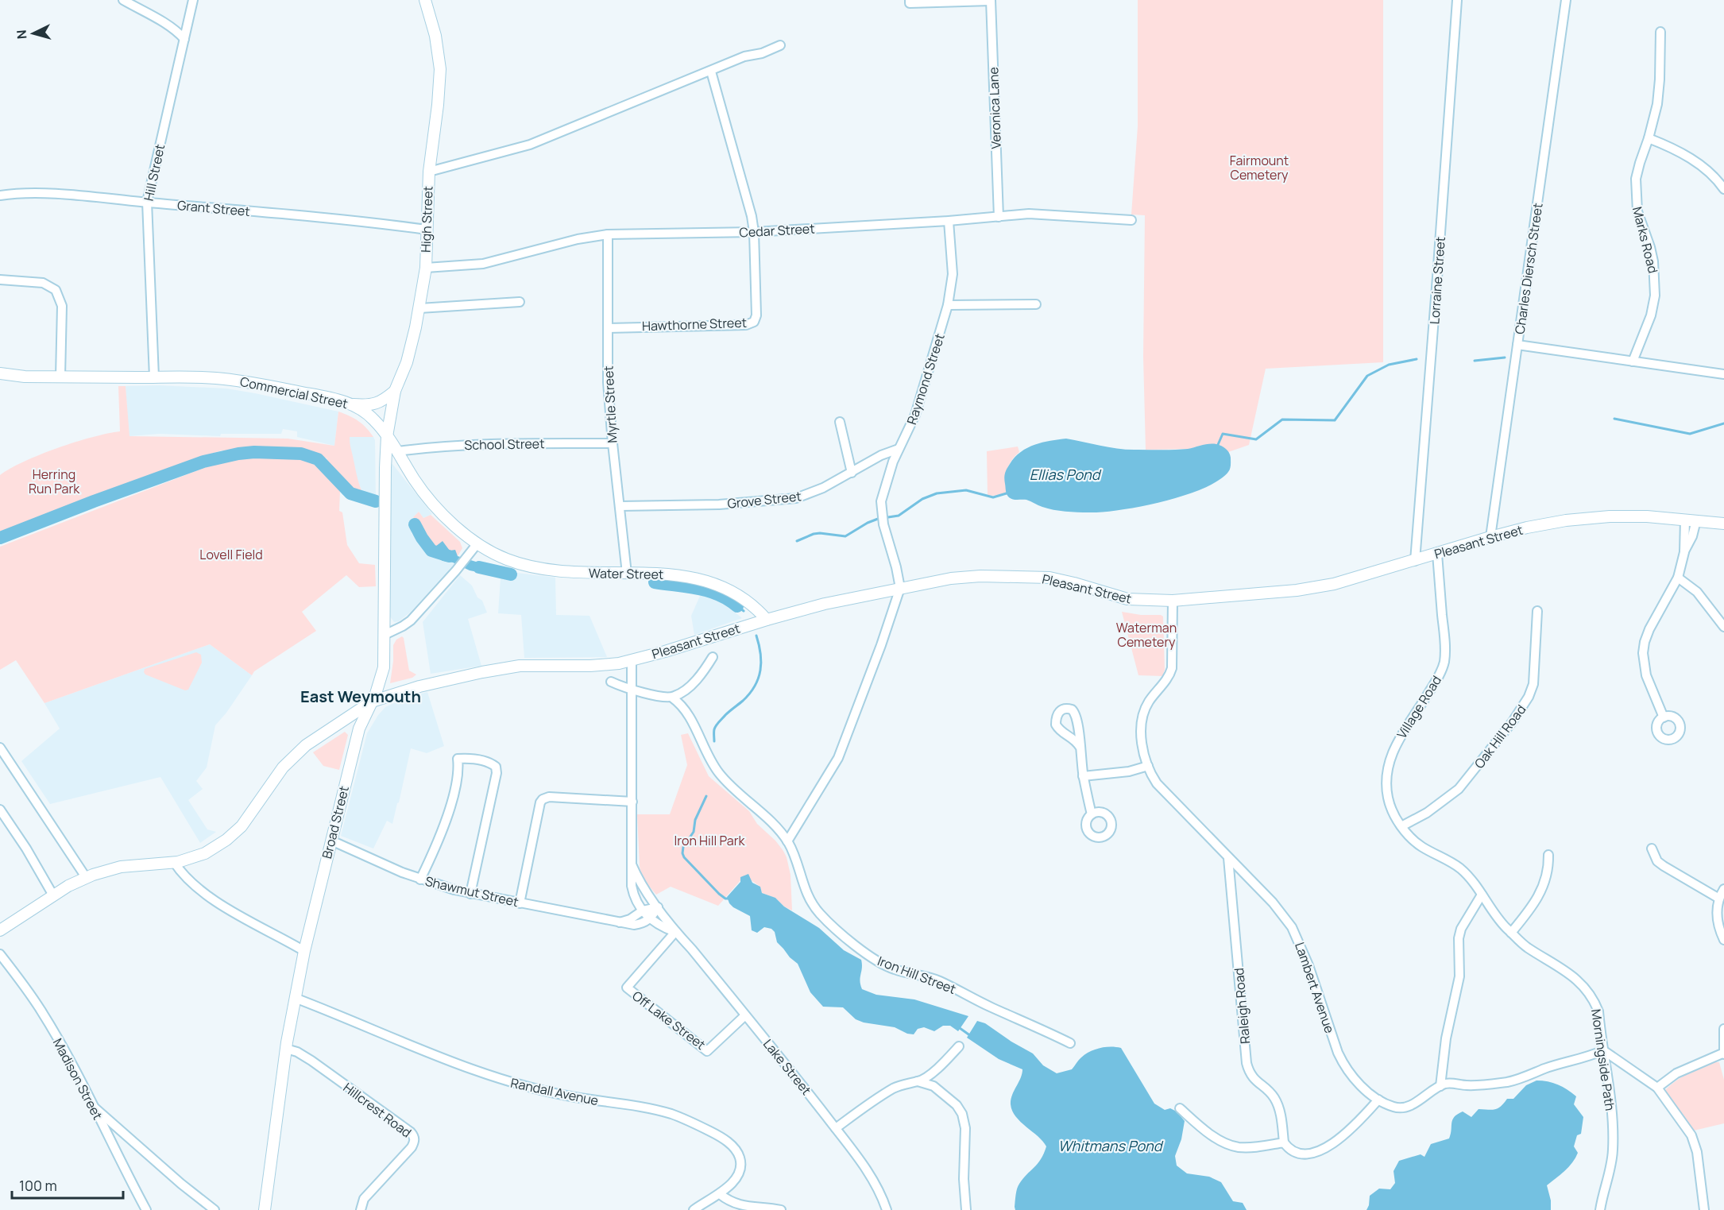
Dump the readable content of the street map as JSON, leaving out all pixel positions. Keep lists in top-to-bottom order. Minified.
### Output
{"streets":{"main road":["High Street","Commercial Street","Pleasant Street","Water Street","Broad Street"],"street":["Veronica Lane","Hill Street","Grant Street","Cedar Street","Marks Road","Charles Diersch Street","Lorraine Street","Hawthorne Street","Raymond Street","Myrtle Street","School Street","Grove Street","Village Road","Oak Hill Road","Shawmut Street","Iron Hill Street","Lambert Avenue","Raleigh Road","Off Lake Street","Morningside Path","Lake Street","Madison Street","Randall Avenue","Hillcrest Road"]},"crossings":[["Veronica Lane","Cedar Street"],["Hill Street","Grant Street"],["Hill Street","Commercial Street"],["Grant Street","High Street"],["High Street","Cedar Street"],["High Street","Commercial Street"],["High Street","Broad Street"],["Cedar Street","Hawthorne Street"],["Cedar Street","Raymond Street"],["Cedar Street","Myrtle Street"],["Charles Diersch Street","Pleasant Street"],["Lorraine Street","Pleasant Street"],["Hawthorne Street","Myrtle Street"],["Raymond Street","Grove Street"],["Raymond Street","Pleasant Street"],["Commercial Street","School Street"],["Commercial Street","Water Street"],["Commercial Street","Broad Street"],["Myrtle Street","School Street"],["Myrtle Street","Grove Street"],["Myrtle Street","Water Street"],["Pleasant Street","Water Street"],["Pleasant Street","Village Road"],["Pleasant Street","Broad Street"],["Pleasant Street","Lambert Avenue"],["Village Road","Oak Hill Road"],["Village Road","Morningside Path"],["Oak Hill Road","Morningside Path"],["Broad Street","Shawmut Street"],["Broad Street","Randall Avenue"],["Broad Street","Hillcrest Road"],["Shawmut Street","Lake Street"],["Lambert Avenue","Raleigh Road"],["Off Lake Street","Lake Street"]],"districts":["East Weymouth"],"water":["Ellias Pond","Whitmans Pond"],"parks":["Fairmount Cemetery","Herring Run Park","Lovell Field","Waterman Cemetery","Iron Hill Park"],"scale_bar":"100 m","north":"left"}
